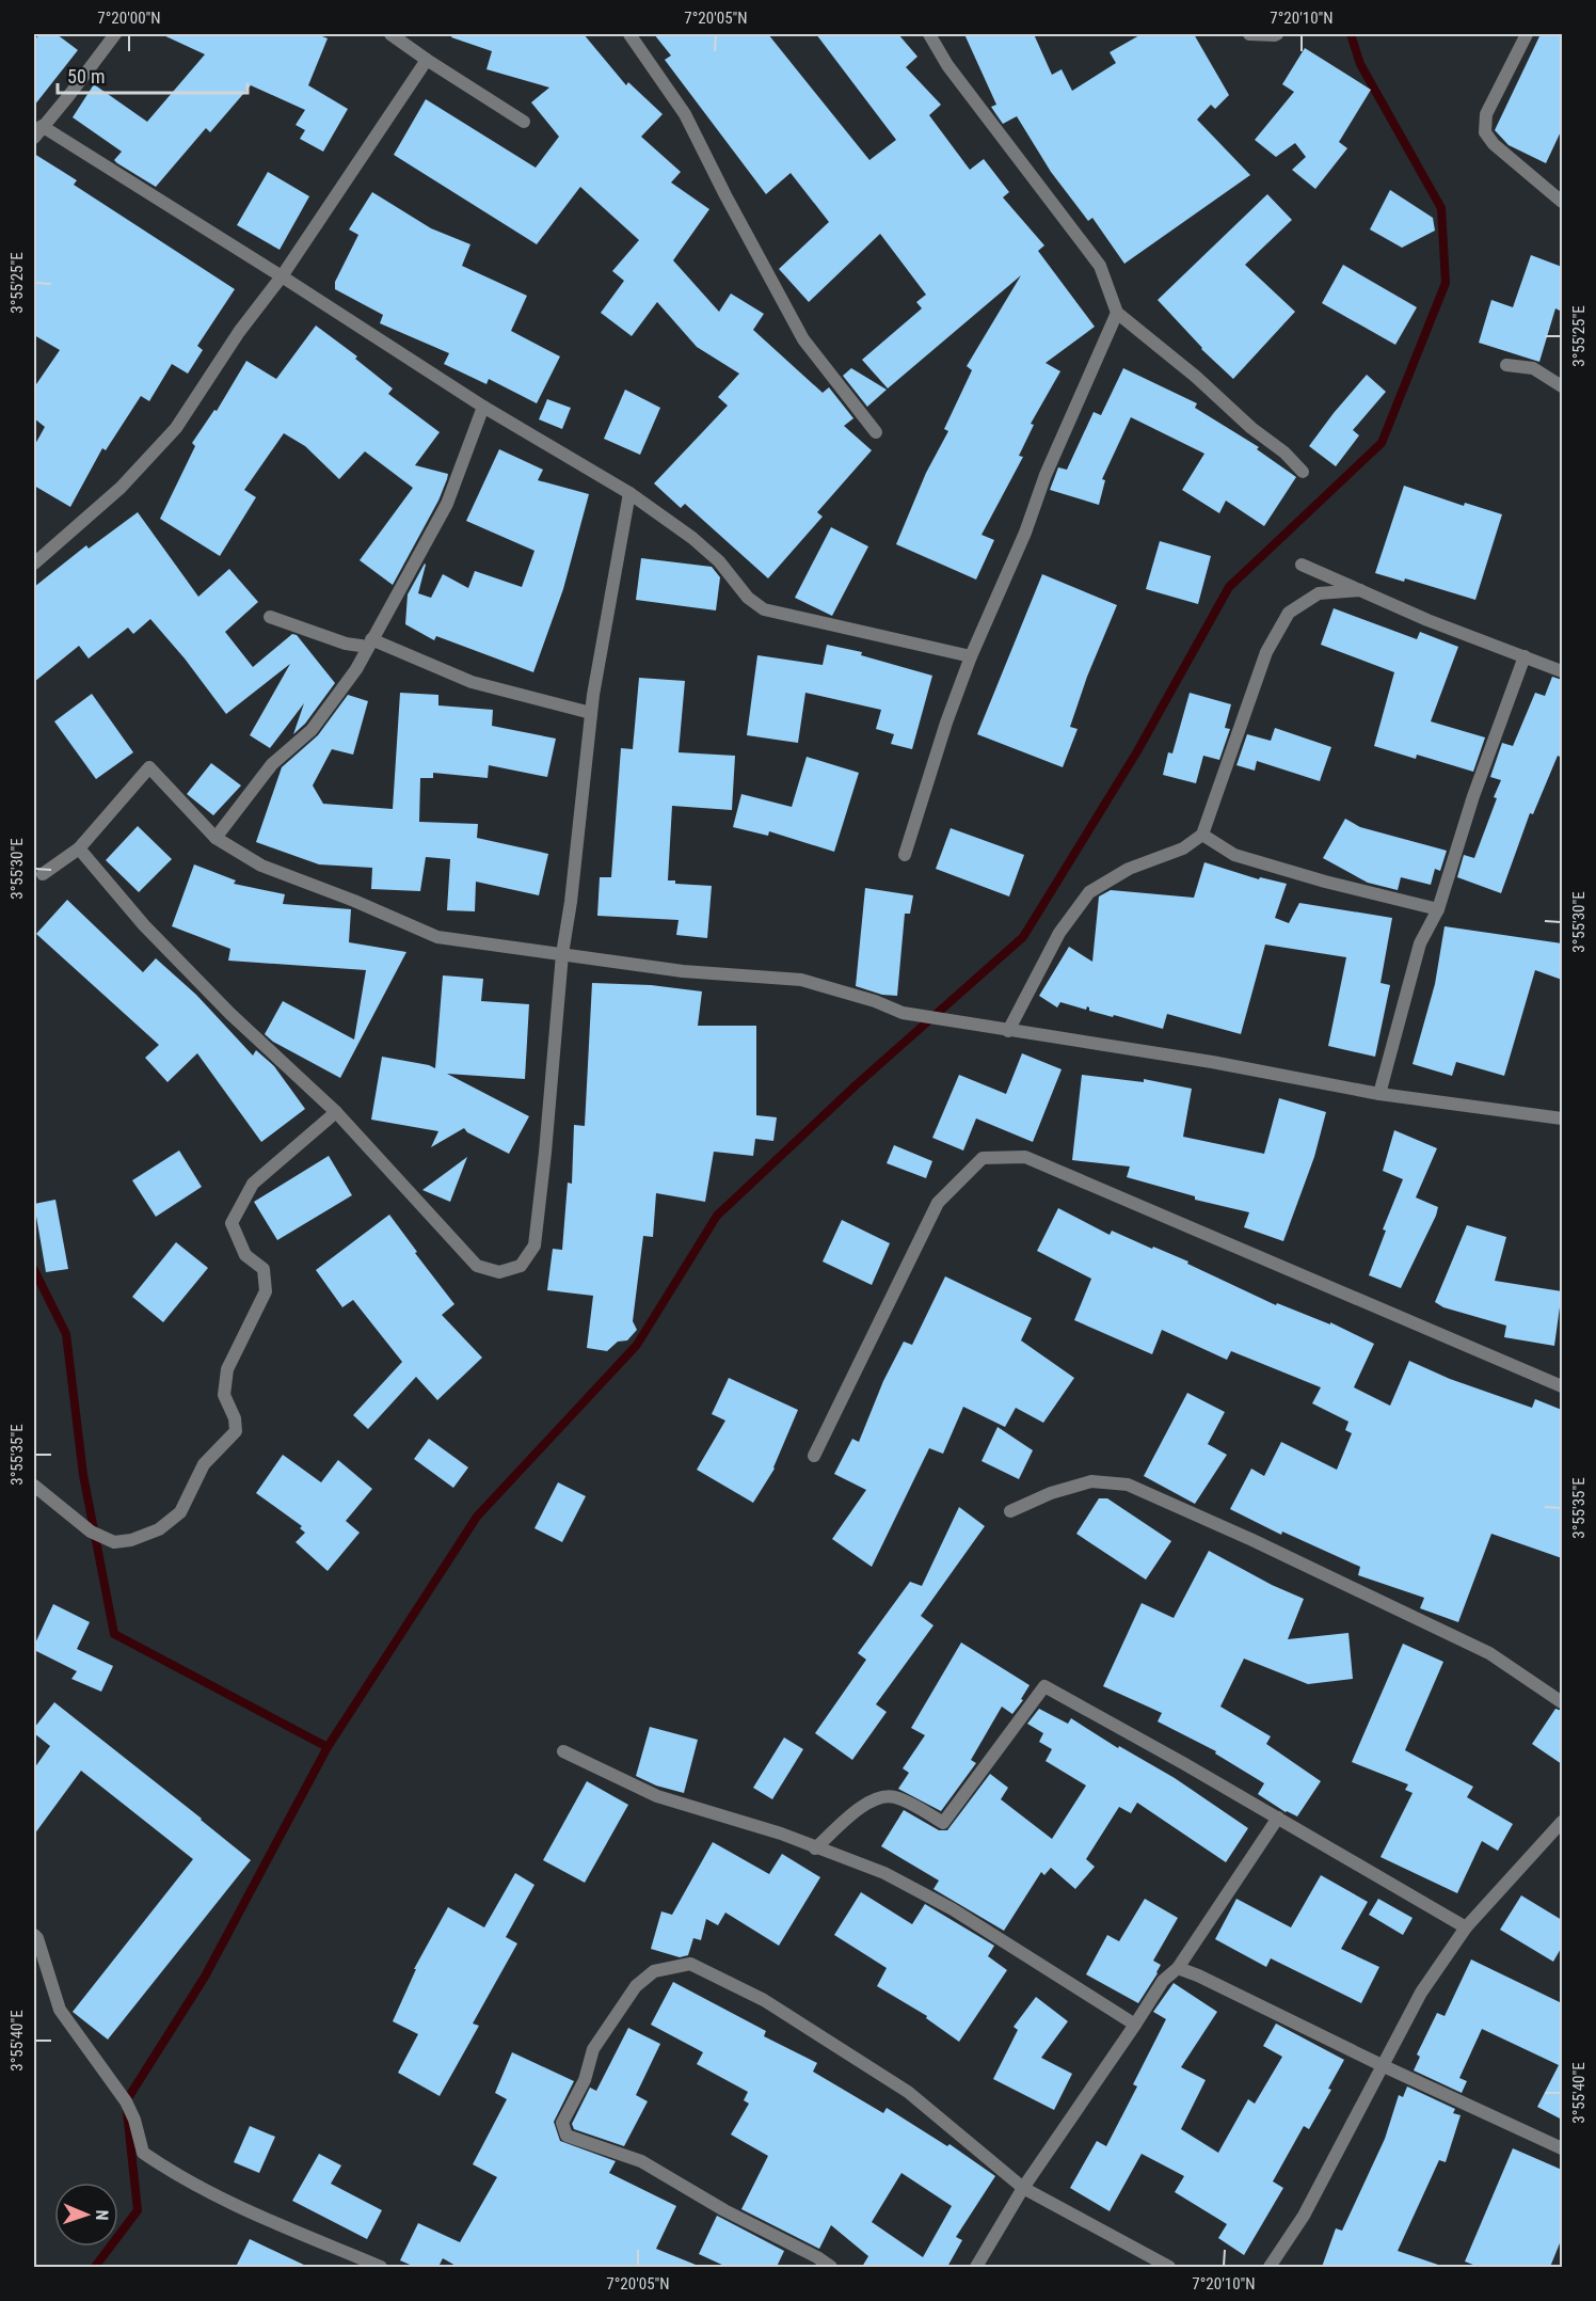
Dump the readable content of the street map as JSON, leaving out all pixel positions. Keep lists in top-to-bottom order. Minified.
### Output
{"scale_bar":"50 m","north":"right","coordinates":["7°20'00\"N","7°20'05\"N","7°20'10\"N","3°55'25\"E","3°55'30\"E","3°55'35\"E","3°55'40\"E"]}
